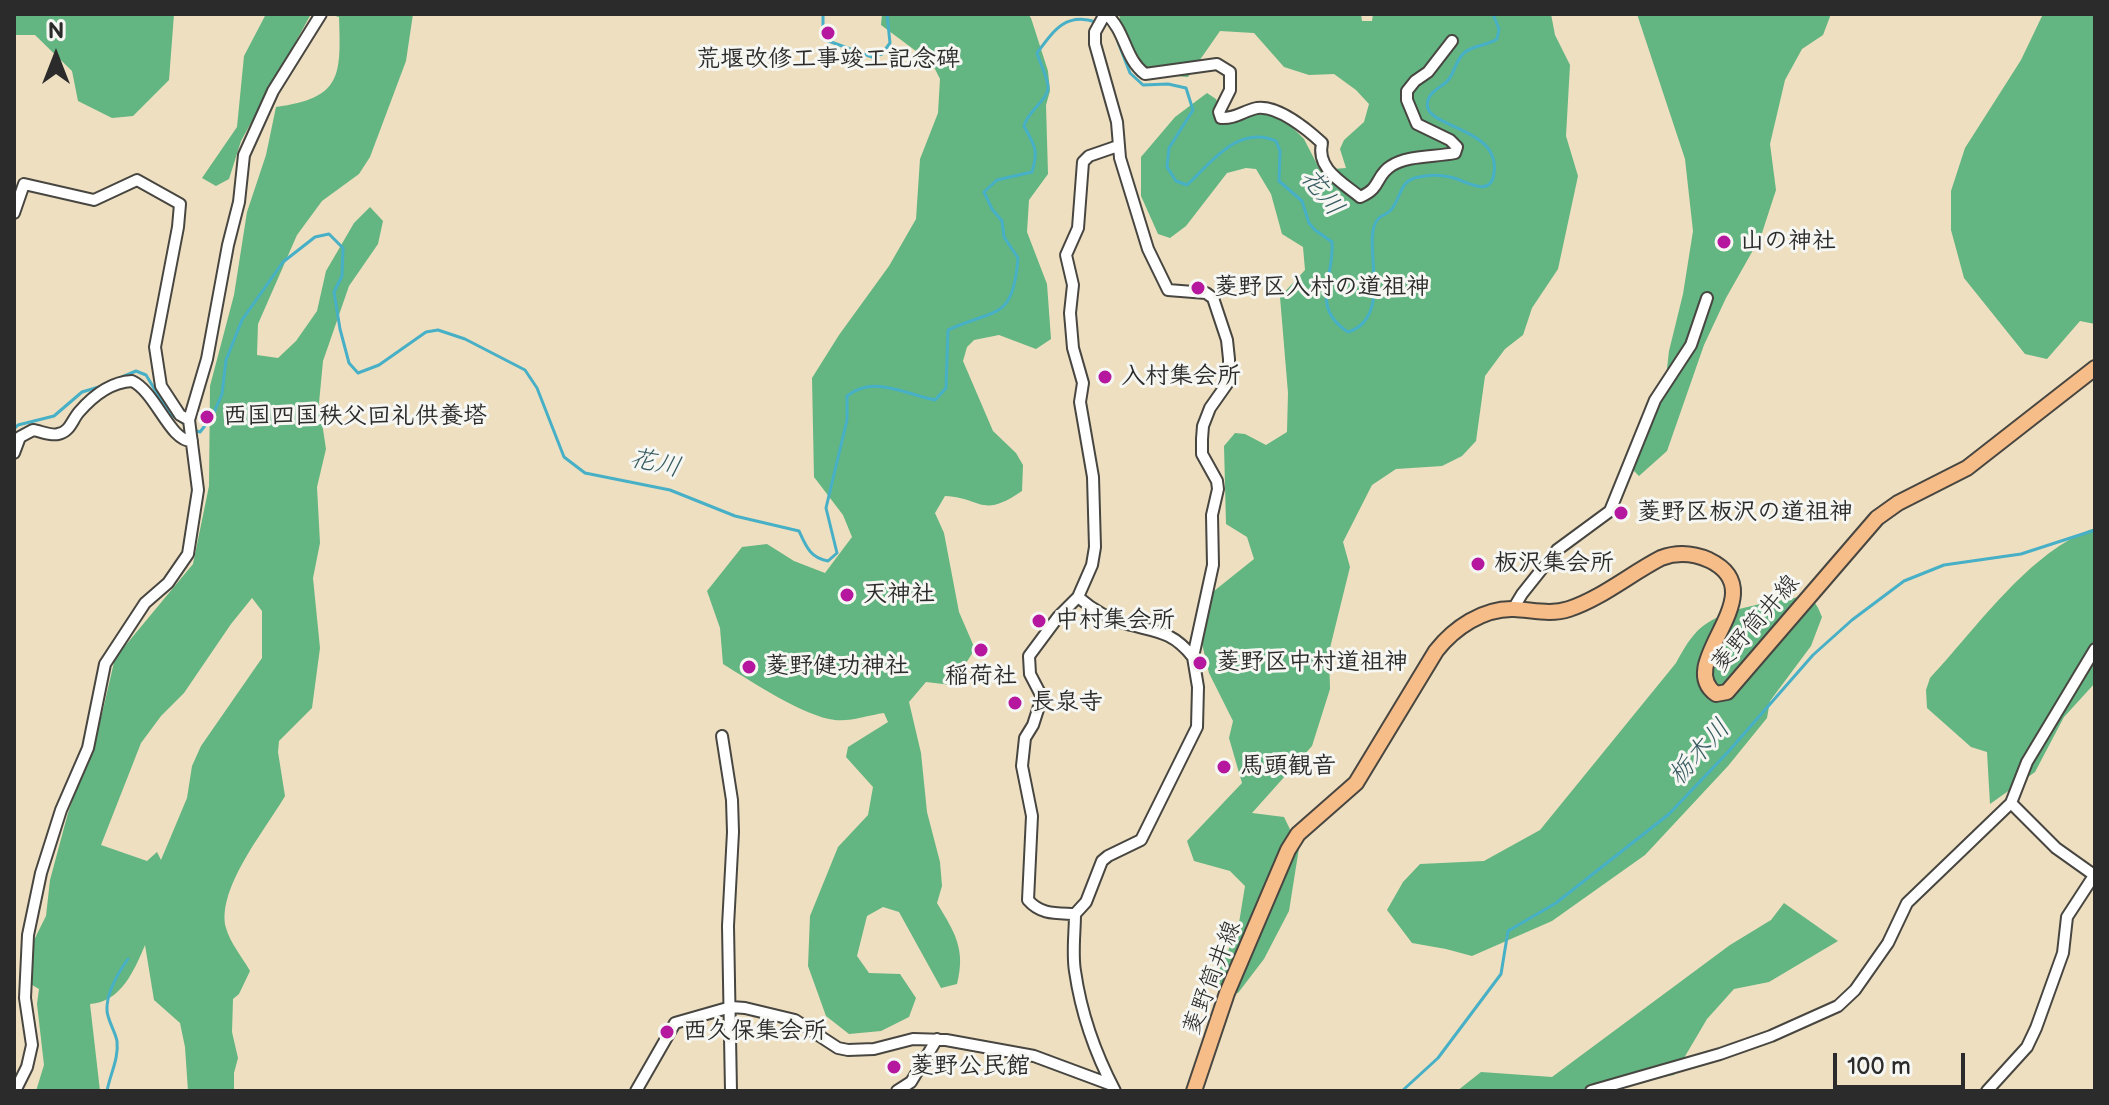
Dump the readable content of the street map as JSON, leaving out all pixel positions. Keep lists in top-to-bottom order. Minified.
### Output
{"streets":{"main road":["菱野筒井線"]},"water":["花川","栃木川"],"places":["荒堰改修工事竣工記念碑","山の神社","菱野区入村の道祖神","入村集会所","西国四国秩父回礼供養塔","菱野区板沢の道祖神","板沢集会所","天神社","中村集会所","稲荷社","菱野区中村道祖神","菱野健功神社","長泉寺","馬頭観音","西久保集会所","菱野公民館"],"scale_bar":"100 m","north":"top"}
